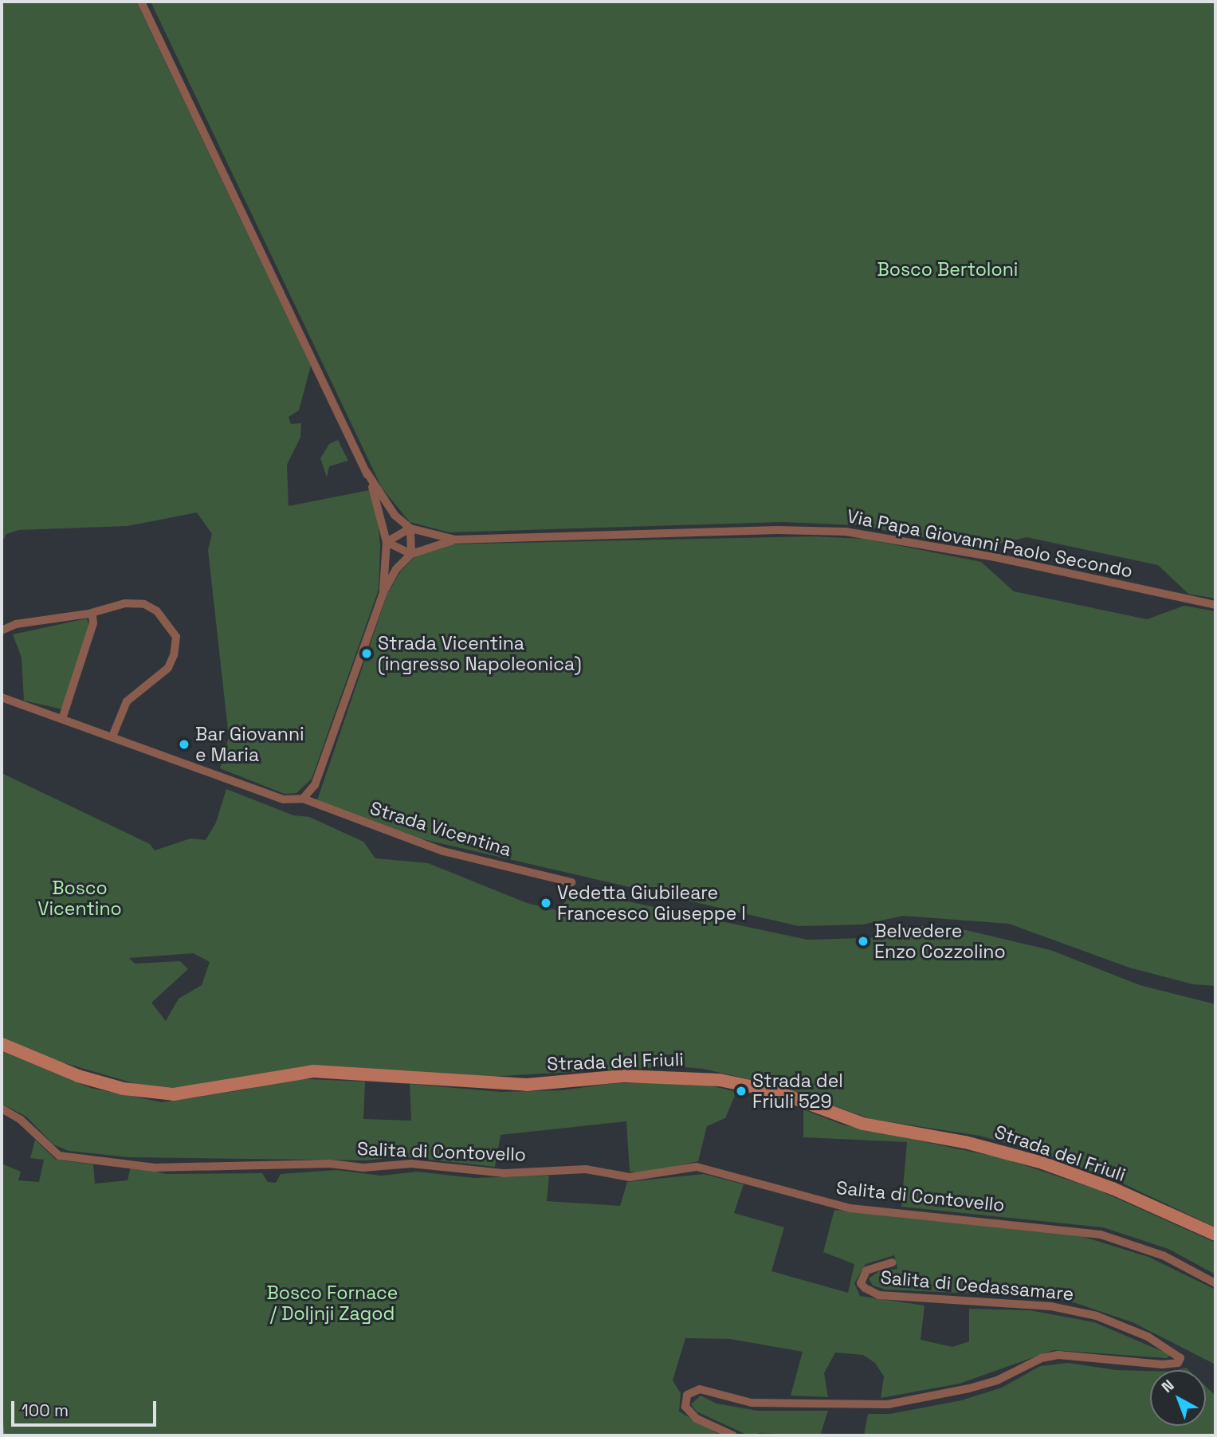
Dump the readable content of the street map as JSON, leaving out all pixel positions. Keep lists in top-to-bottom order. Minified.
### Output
{"streets":{"main road":["Strada del Friuli"],"street":["Via Papa Giovanni Paolo Secondo","Strada Vicentina","Salita di Contovello","Salita di Cedassamare"]},"parks":["Bosco Bertoloni","Bosco Vicentino","Bosco Fornace / Doljnji Zagod"],"places":["Strada Vicentina (ingresso Napoleonica)","Bar Giovanni e Maria","Vedetta Giubileare Francesco Giuseppe I","Belvedere Enzo Cozzolino","Strada del Friuli 529"],"scale_bar":"100 m","north":"top left"}
